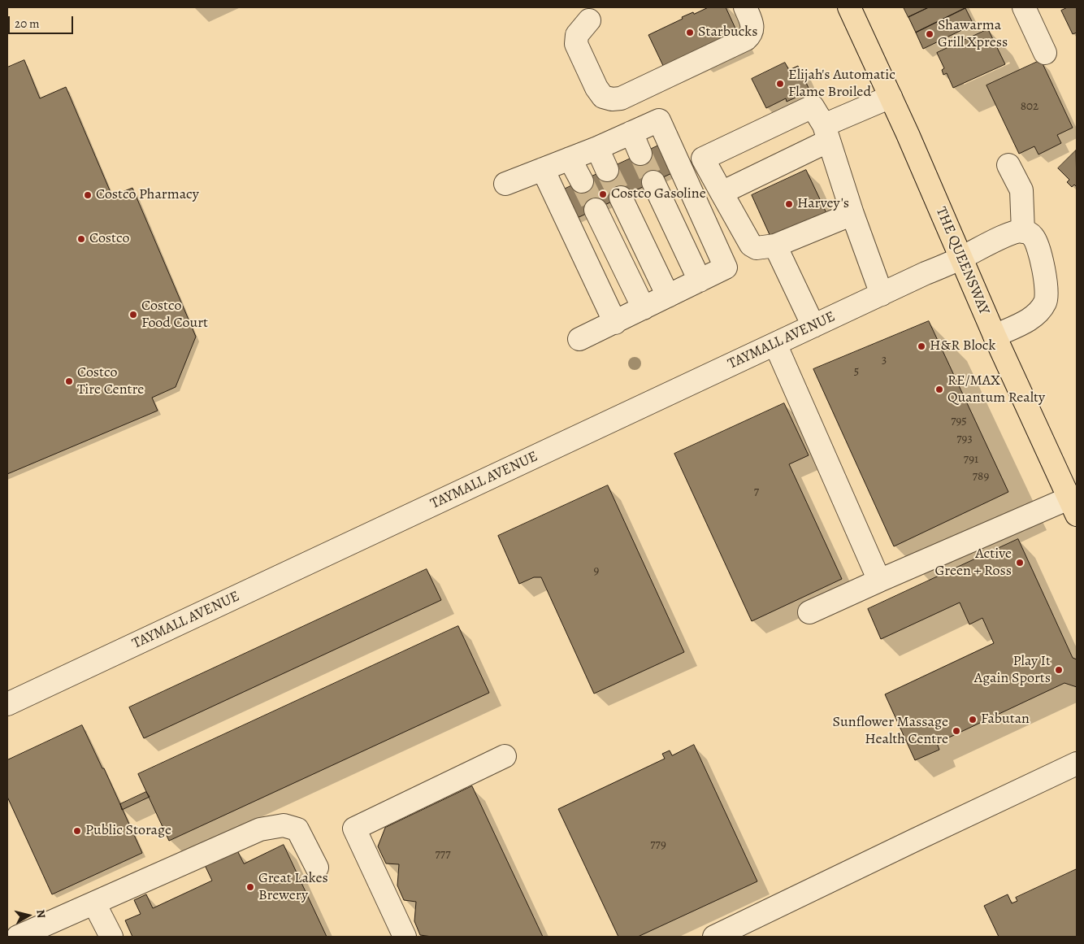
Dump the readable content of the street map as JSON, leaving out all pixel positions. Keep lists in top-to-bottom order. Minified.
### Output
{"streets":{"main road":["THE QUEENSWAY"],"street":["TAYMALL AVENUE"]},"crossings":[["THE QUEENSWAY","TAYMALL AVENUE"]],"places":["Starbucks","Shawarma Grill Xpress","Elijah's Automatic Flame Broiled","Costco Gasoline","Costco Pharmacy","Harvey's","Costco","Costco Food Court","H&R Block","Costco Tire Centre","RE/MAX Quantum Realty","Active Green + Ross","Play It Again Sports","Fabutan","Sunflower Massage Health Centre","Public Storage","Great Lakes Brewery"],"house_numbers":["802","3","5","795","793","791","789","7","9","779","777"],"scale_bar":"20 m","north":"right"}
